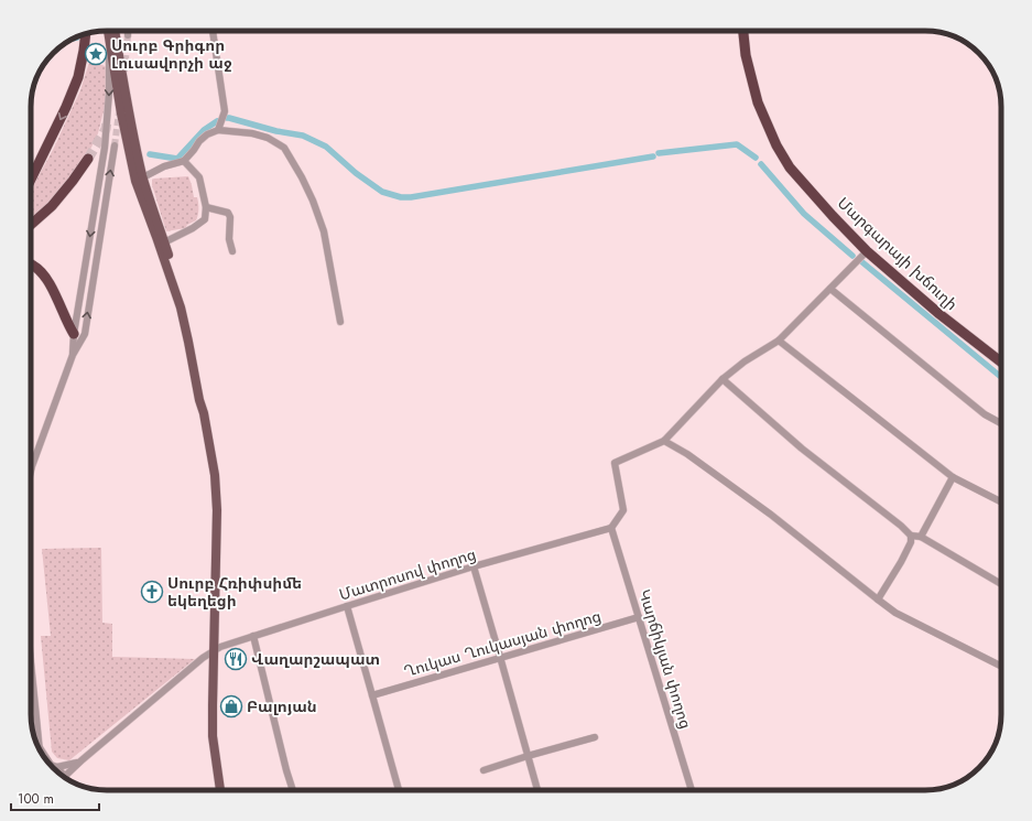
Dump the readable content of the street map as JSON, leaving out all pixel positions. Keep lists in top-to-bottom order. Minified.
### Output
{"streets":{"highway":["Մարգարայի խճուղի"],"street":["Մատրոսով փողոց","Ղուկաս Ղուկասյան փողոց","Կարճիկյան փողոց"]},"crossings":[["Մատրոսով փողոց","Կարճիկյան փողոց"],["Ղուկաս Ղուկասյան փողոց","Կարճիկյան փողոց"]],"places":{"place":["Սուրբ Գրիգոր Լուսավորչի աջ"],"church":["Սուրբ Հռիփսիմե եկեղեցի"],"restaurant":["Վաղարշապատ"],"shop":["Բալոյան"]},"scale_bar":"100 m"}
